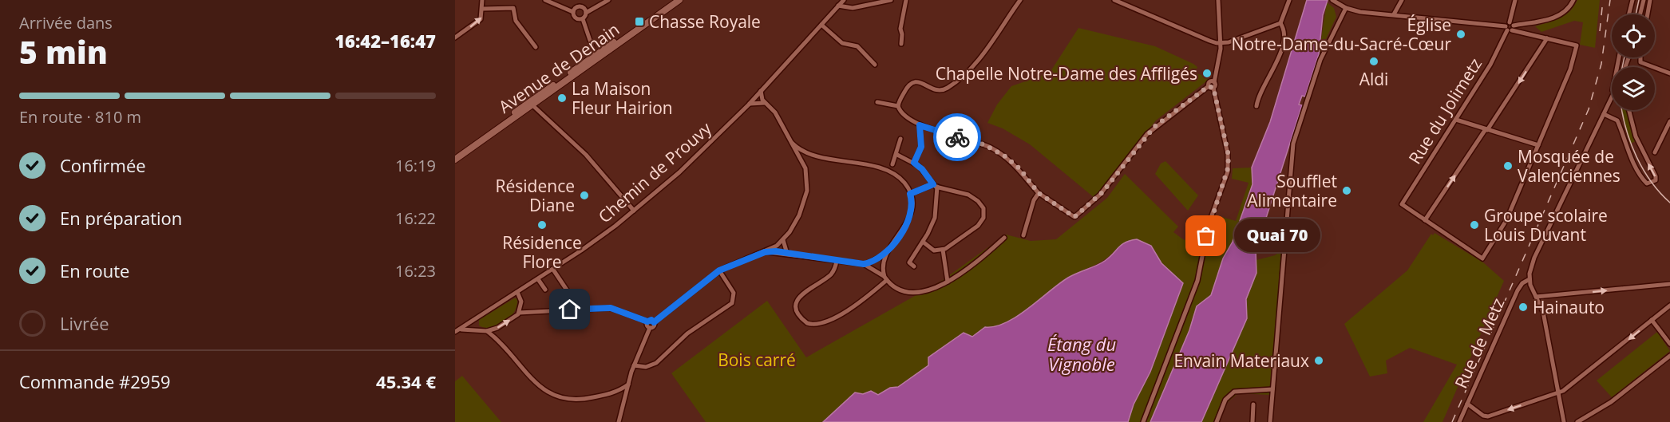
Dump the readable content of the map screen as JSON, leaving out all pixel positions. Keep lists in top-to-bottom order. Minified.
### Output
{"streets":{"main road":["Avenue de Denain"],"street":["Rue du Jolimetz","Chemin de Prouvy","Rue de Metz"]},"water":["Étang du Vignoble"],"parks":["Bois carré"],"places":{"transit":["Chasse Royale"],"other":["Église Notre-Dame-du-Sacré-Cœur","Aldi","Chapelle Notre-Dame des Affligés","La Maison Fleur Hairion","Mosquée de Valenciennes","Soufflet Alimentaire","Résidence Diane","Résidence Flore","Groupe scolaire Louis Duvant","Quai 70","Hainauto","Envain Materiaux"]},"page":{"heading":["5 min","Arrivée dans","16:42–16:47"],"panel":["Commande #2959","45.34 €"],"bar":"En route · 810 m","list":[["Confirmée","16:19"],["En préparation","16:22"],["En route","16:23"],"Livrée"],"bubble":"Quai 70"}}
